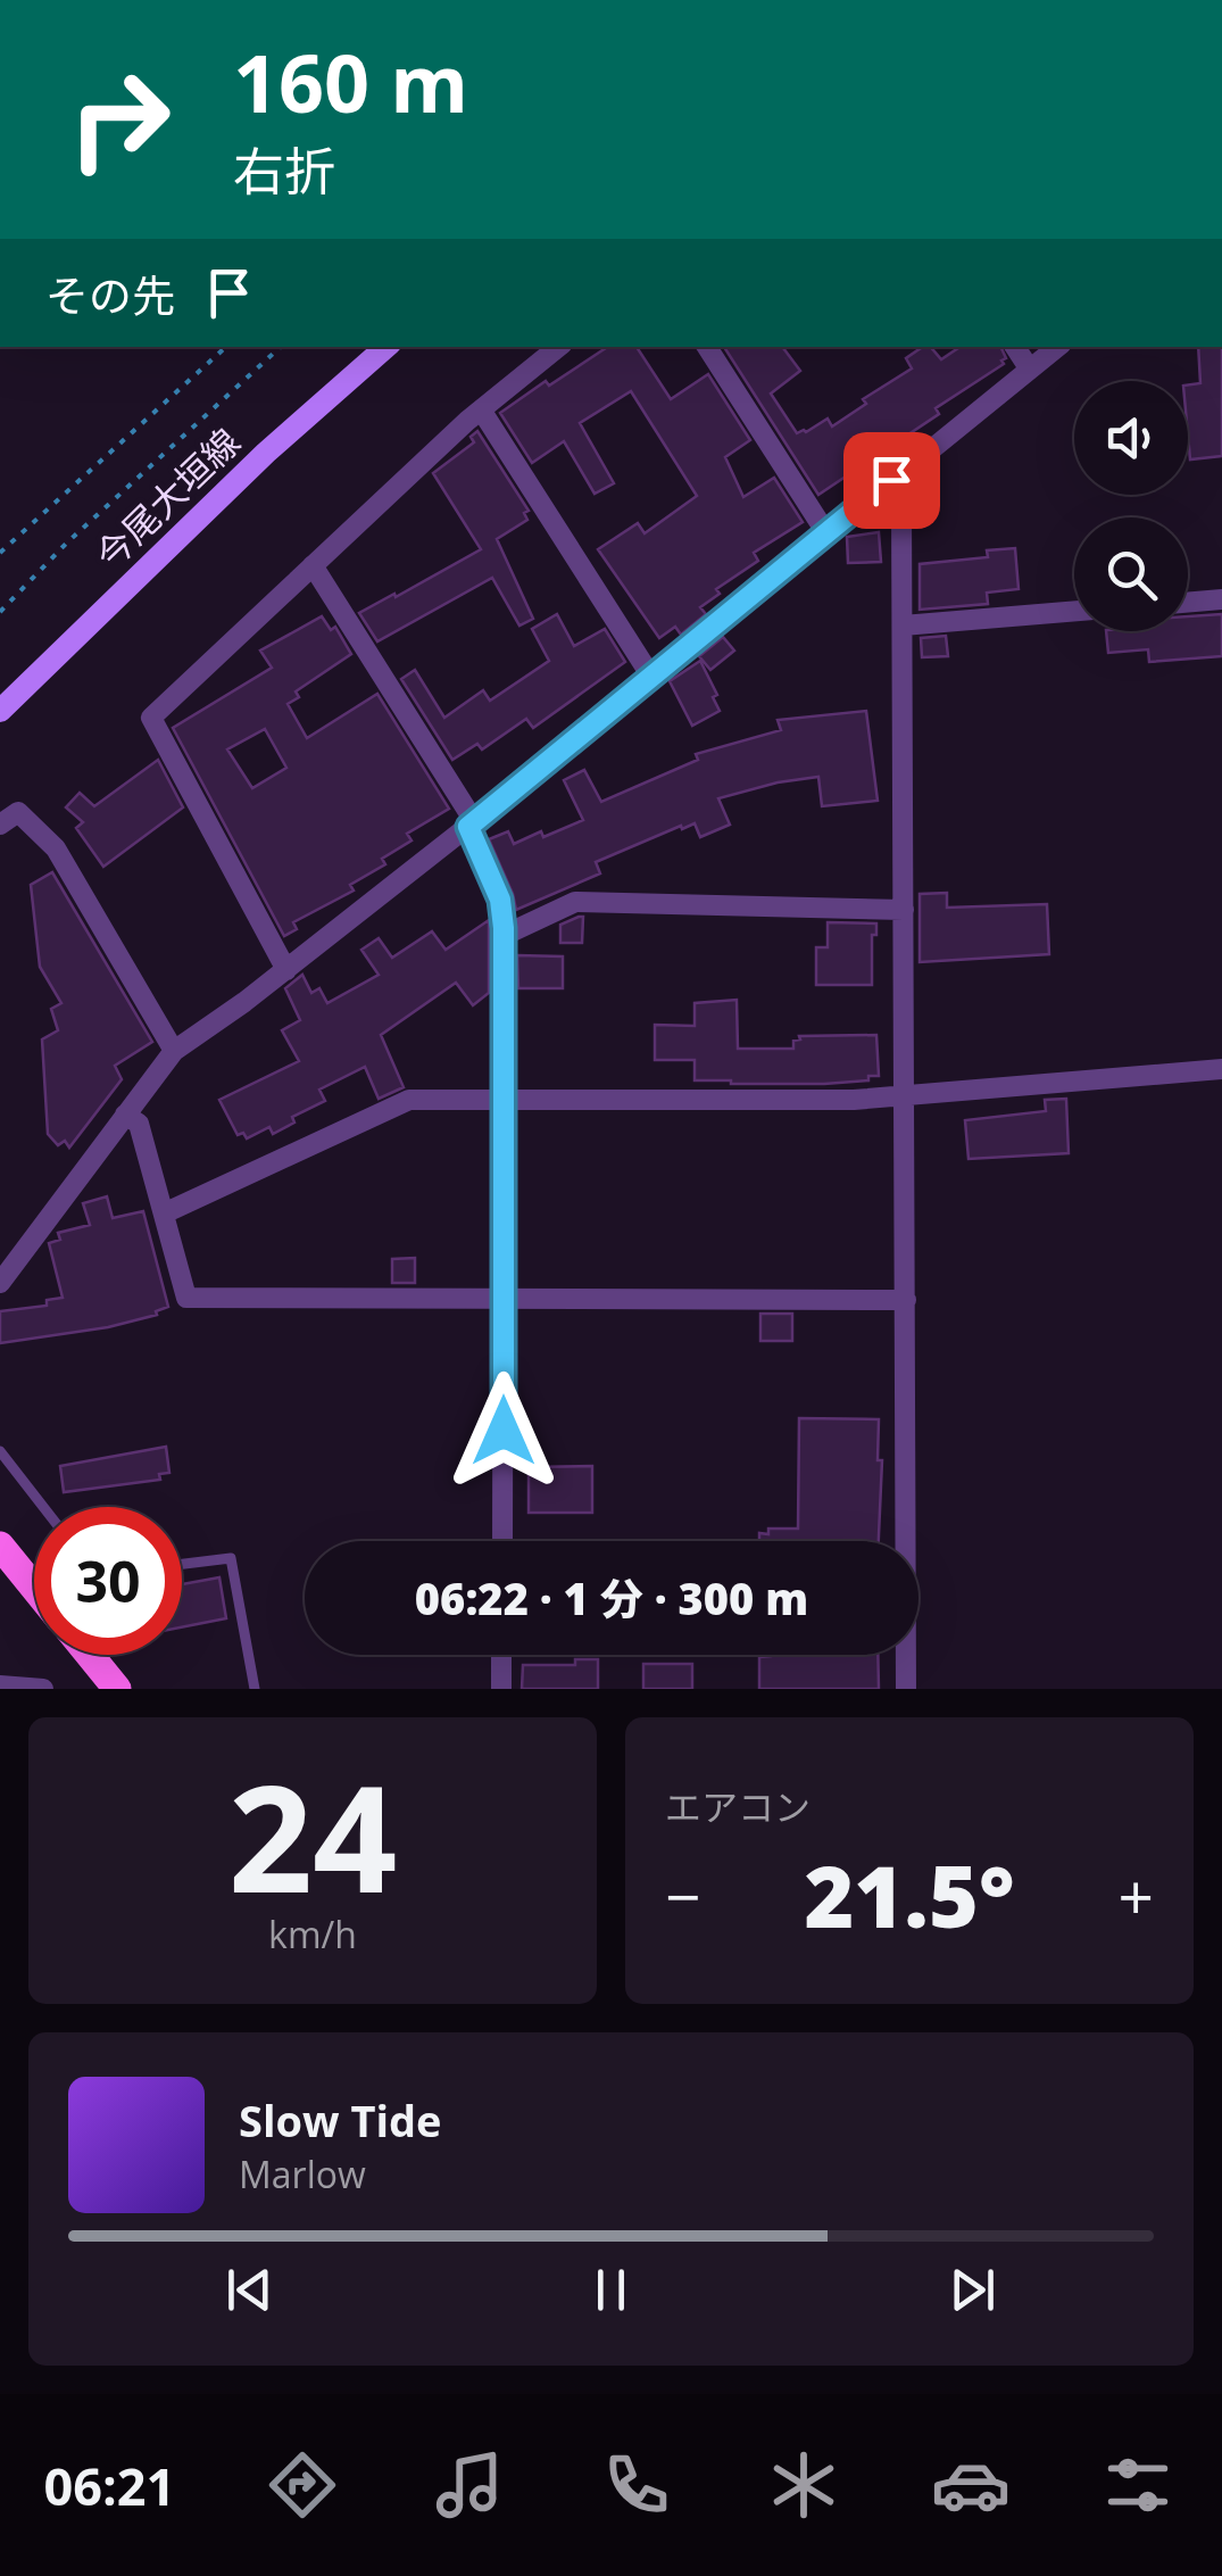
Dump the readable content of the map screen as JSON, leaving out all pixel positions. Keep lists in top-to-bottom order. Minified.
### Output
{"streets":{"main road":["今尾大垣線"]},"page":{"turn":["160 m","右折"],"then":"その先","limit":"30","trip":"06:22 · 1 分 · 300 m","tile":[["24","km/h"],"エアコン"],"heat":["−","21.5°","+"],"song":["Slow Tide","Marlow"],"tabs":"06:21"}}
